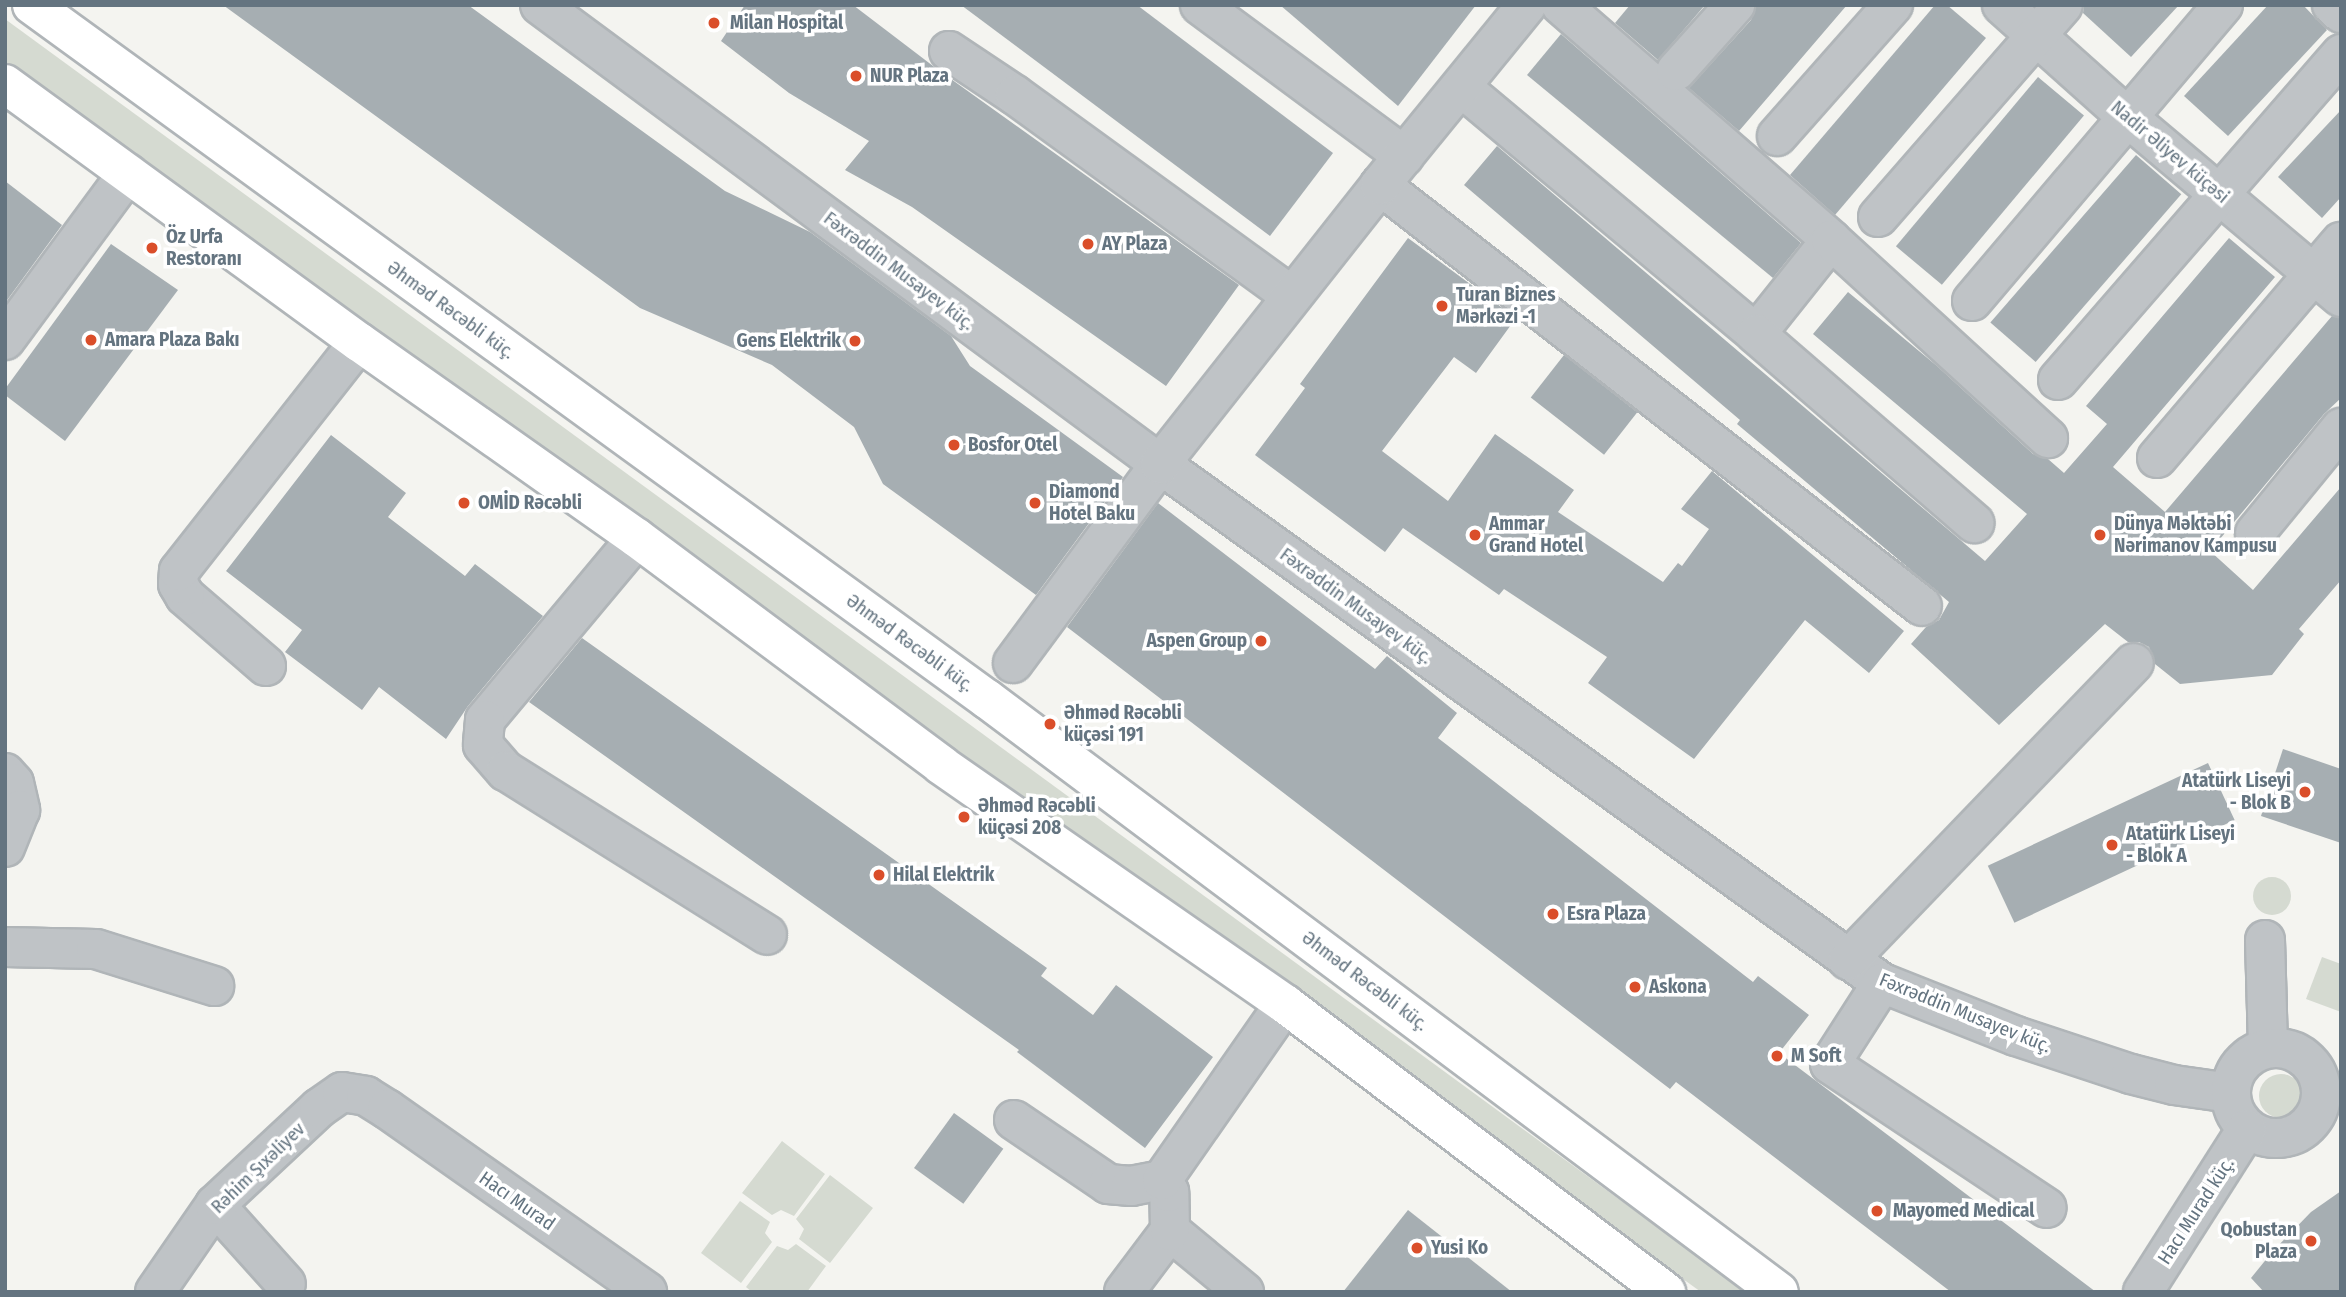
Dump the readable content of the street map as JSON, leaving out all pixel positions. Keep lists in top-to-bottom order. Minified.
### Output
{"streets":{"main road":["Əhməd Rəcəbli küç."],"street":["Nadir Əliyev küçəsi","Fəxrəddin Musayev küç.","Rəhim Şıxəliyev","Hacı Murad","Hacı Murad küç."]},"crossings":[["Fəxrəddin Musayev küç.","Hacı Murad küç."],["Rəhim Şıxəliyev","Hacı Murad"]],"places":["Milan Hospital","NUR Plaza","AY Plaza","Öz Urfa Restoranı","Turan Biznes Mərkəzi -1","Amara Plaza Bakı","Gens Elektrik","Bosfor Otel","OMİD Rəcəbli","Diamond Hotel Baku","Ammar Grand Hotel","Dünya Məktəbi Nərimanov Kampusu","Aspen Group","Əhməd Rəcəbli küçəsi 191","Atatürk Liseyi - Blok B","Əhməd Rəcəbli küçəsi 208","Atatürk Liseyi - Blok A","Hilal Elektrik","Esra Plaza","Askona","M Soft","Mayomed Medical","Qobustan Plaza","Yusi Ko"]}
